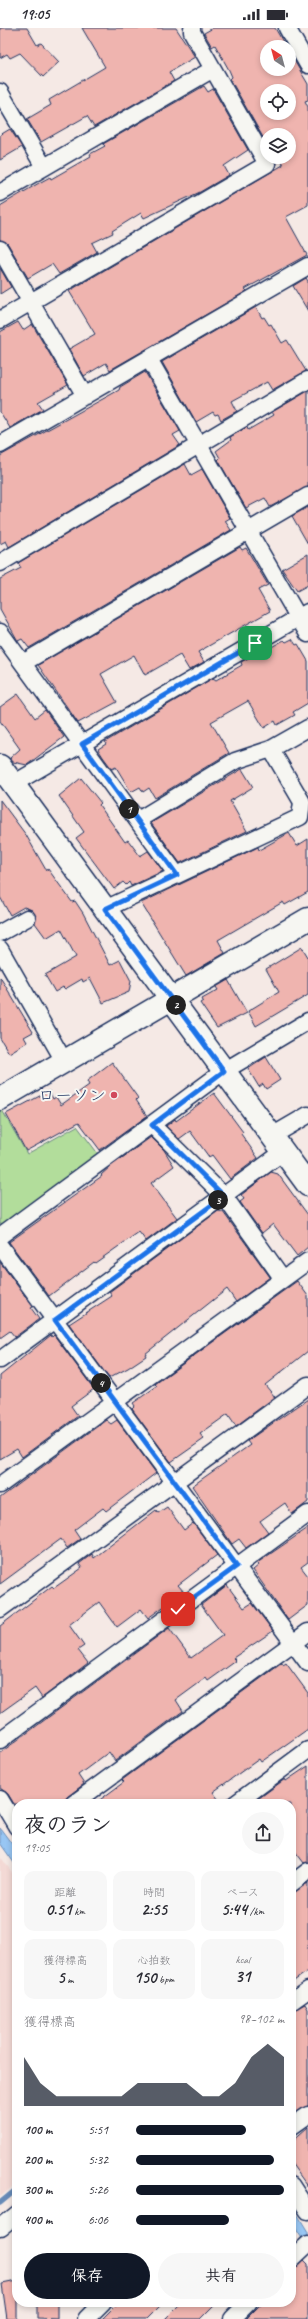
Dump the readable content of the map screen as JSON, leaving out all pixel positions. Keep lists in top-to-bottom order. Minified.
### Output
{"places":["ローソン"],"north":"top left","page":{"status":"19:05","pins":["1","2","3","4"],"heading":["夜のラン","19:05"],"stats":[["距離","0.51 km"],["時間","2:55"],["ペース","5:44 /km"],["獲得標高","5 m"],["心拍数","150 bpm"],["kcal","31"]],"chart":["獲得標高","98–102 m"],"list":[{"name":"100 m","note":"5:51"},{"name":"200 m","note":"5:32"},{"name":"300 m","note":"5:26"},{"name":"400 m","note":"6:06"}],"buttons":["保存","共有"]}}
